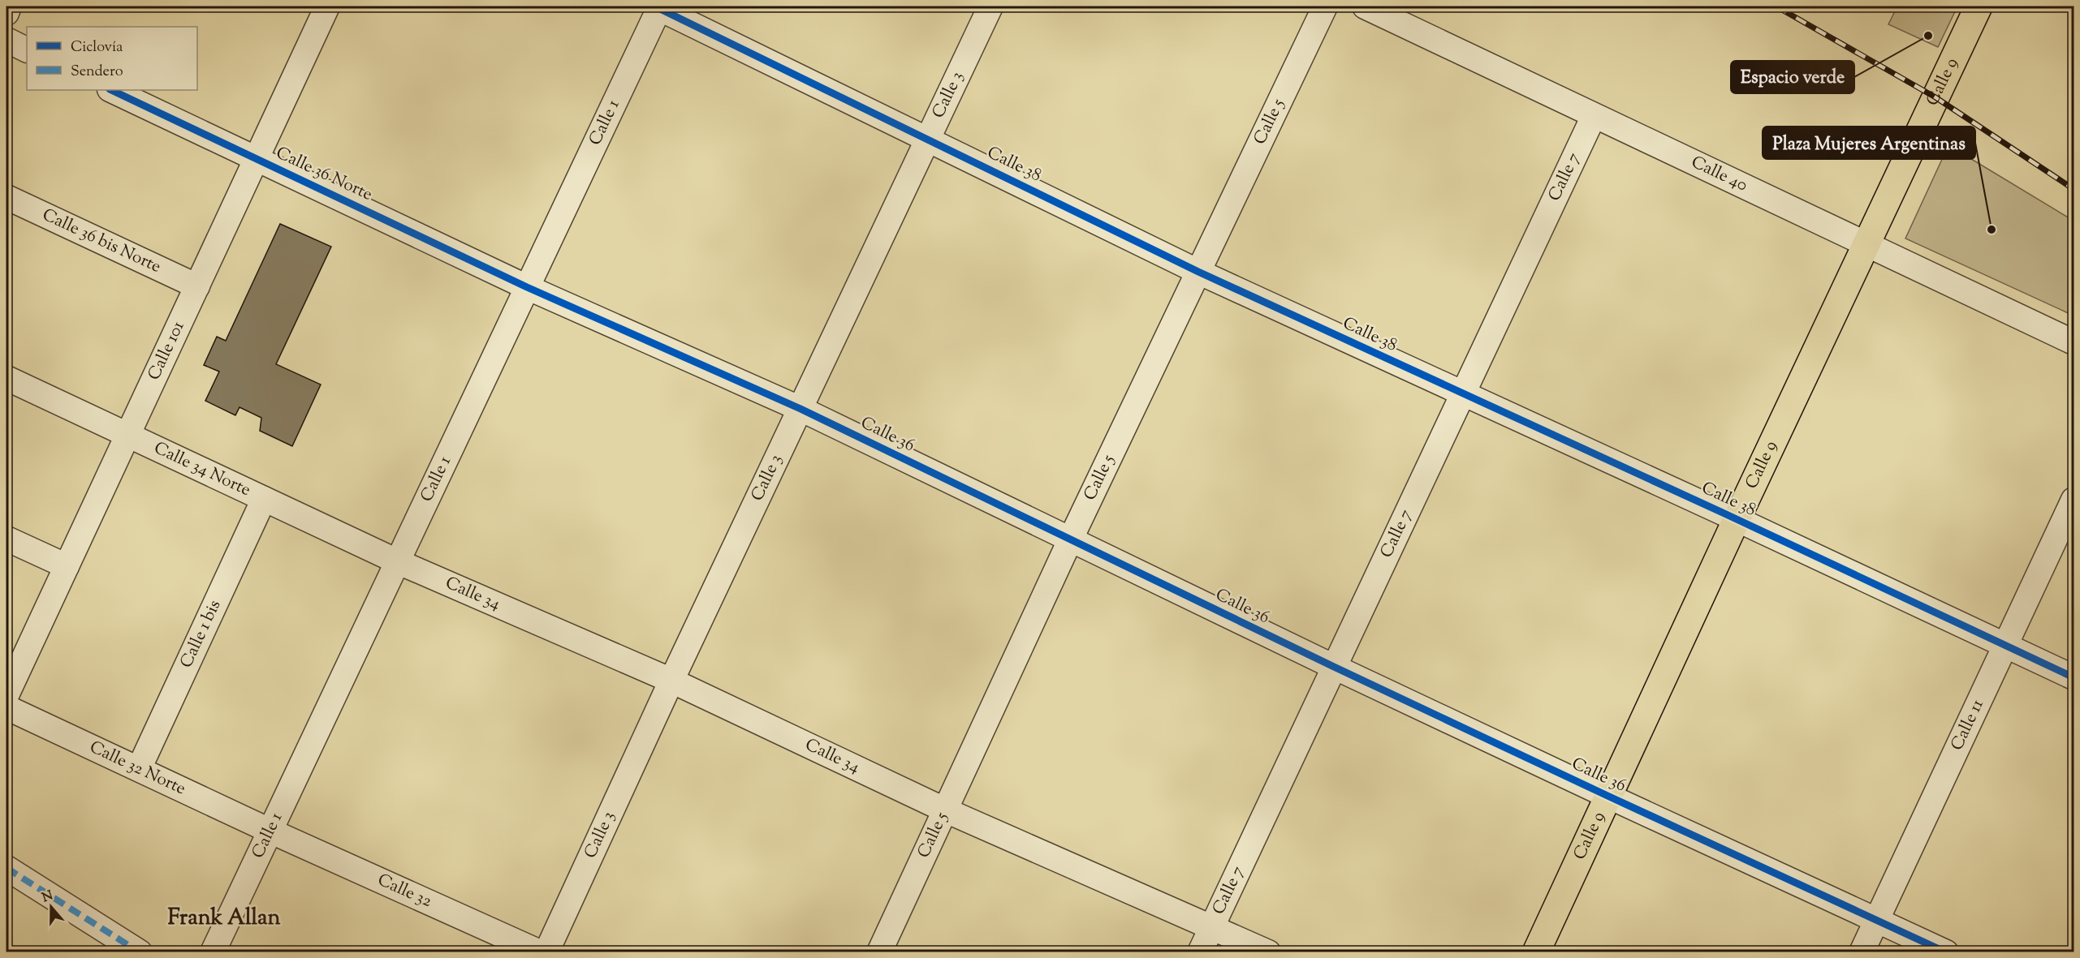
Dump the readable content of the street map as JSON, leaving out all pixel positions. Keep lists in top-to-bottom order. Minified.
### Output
{"streets":{"main road":["Calle 9"],"street":["Calle 3","Calle 5","Calle 1","Calle 38","Calle 36 Norte","Calle 40","Calle 7","Calle 36 bis Norte","Calle 101","Calle 36","Calle 34 Norte","Calle 34","Calle 1 bis","Calle 11","Calle 32 Norte","Calle 32"]},"crossings":[["Calle 9","Calle 38"],["Calle 9","Calle 40"],["Calle 9","Calle 36"],["Calle 3","Calle 38"],["Calle 3","Calle 36"],["Calle 3","Calle 34"],["Calle 5","Calle 38"],["Calle 5","Calle 36"],["Calle 5","Calle 34"],["Calle 1","Calle 38"],["Calle 1","Calle 36 Norte"],["Calle 1","Calle 36"],["Calle 1","Calle 34 Norte"],["Calle 1","Calle 34"],["Calle 1","Calle 32 Norte"],["Calle 1","Calle 32"],["Calle 38","Calle 7"],["Calle 38","Calle 11"],["Calle 36 Norte","Calle 101"],["Calle 36 Norte","Calle 36"],["Calle 40","Calle 7"],["Calle 7","Calle 36"],["Calle 7","Calle 34"],["Calle 36 bis Norte","Calle 101"],["Calle 101","Calle 34 Norte"],["Calle 36","Calle 11"],["Calle 34 Norte","Calle 34"],["Calle 34 Norte","Calle 1 bis"],["Calle 1 bis","Calle 32 Norte"],["Calle 32 Norte","Calle 32"]],"districts":["Frank Allan"],"places":["Espacio verde","Plaza Mujeres Argentinas"],"legend":["Ciclovía","Sendero"],"north":"top"}
